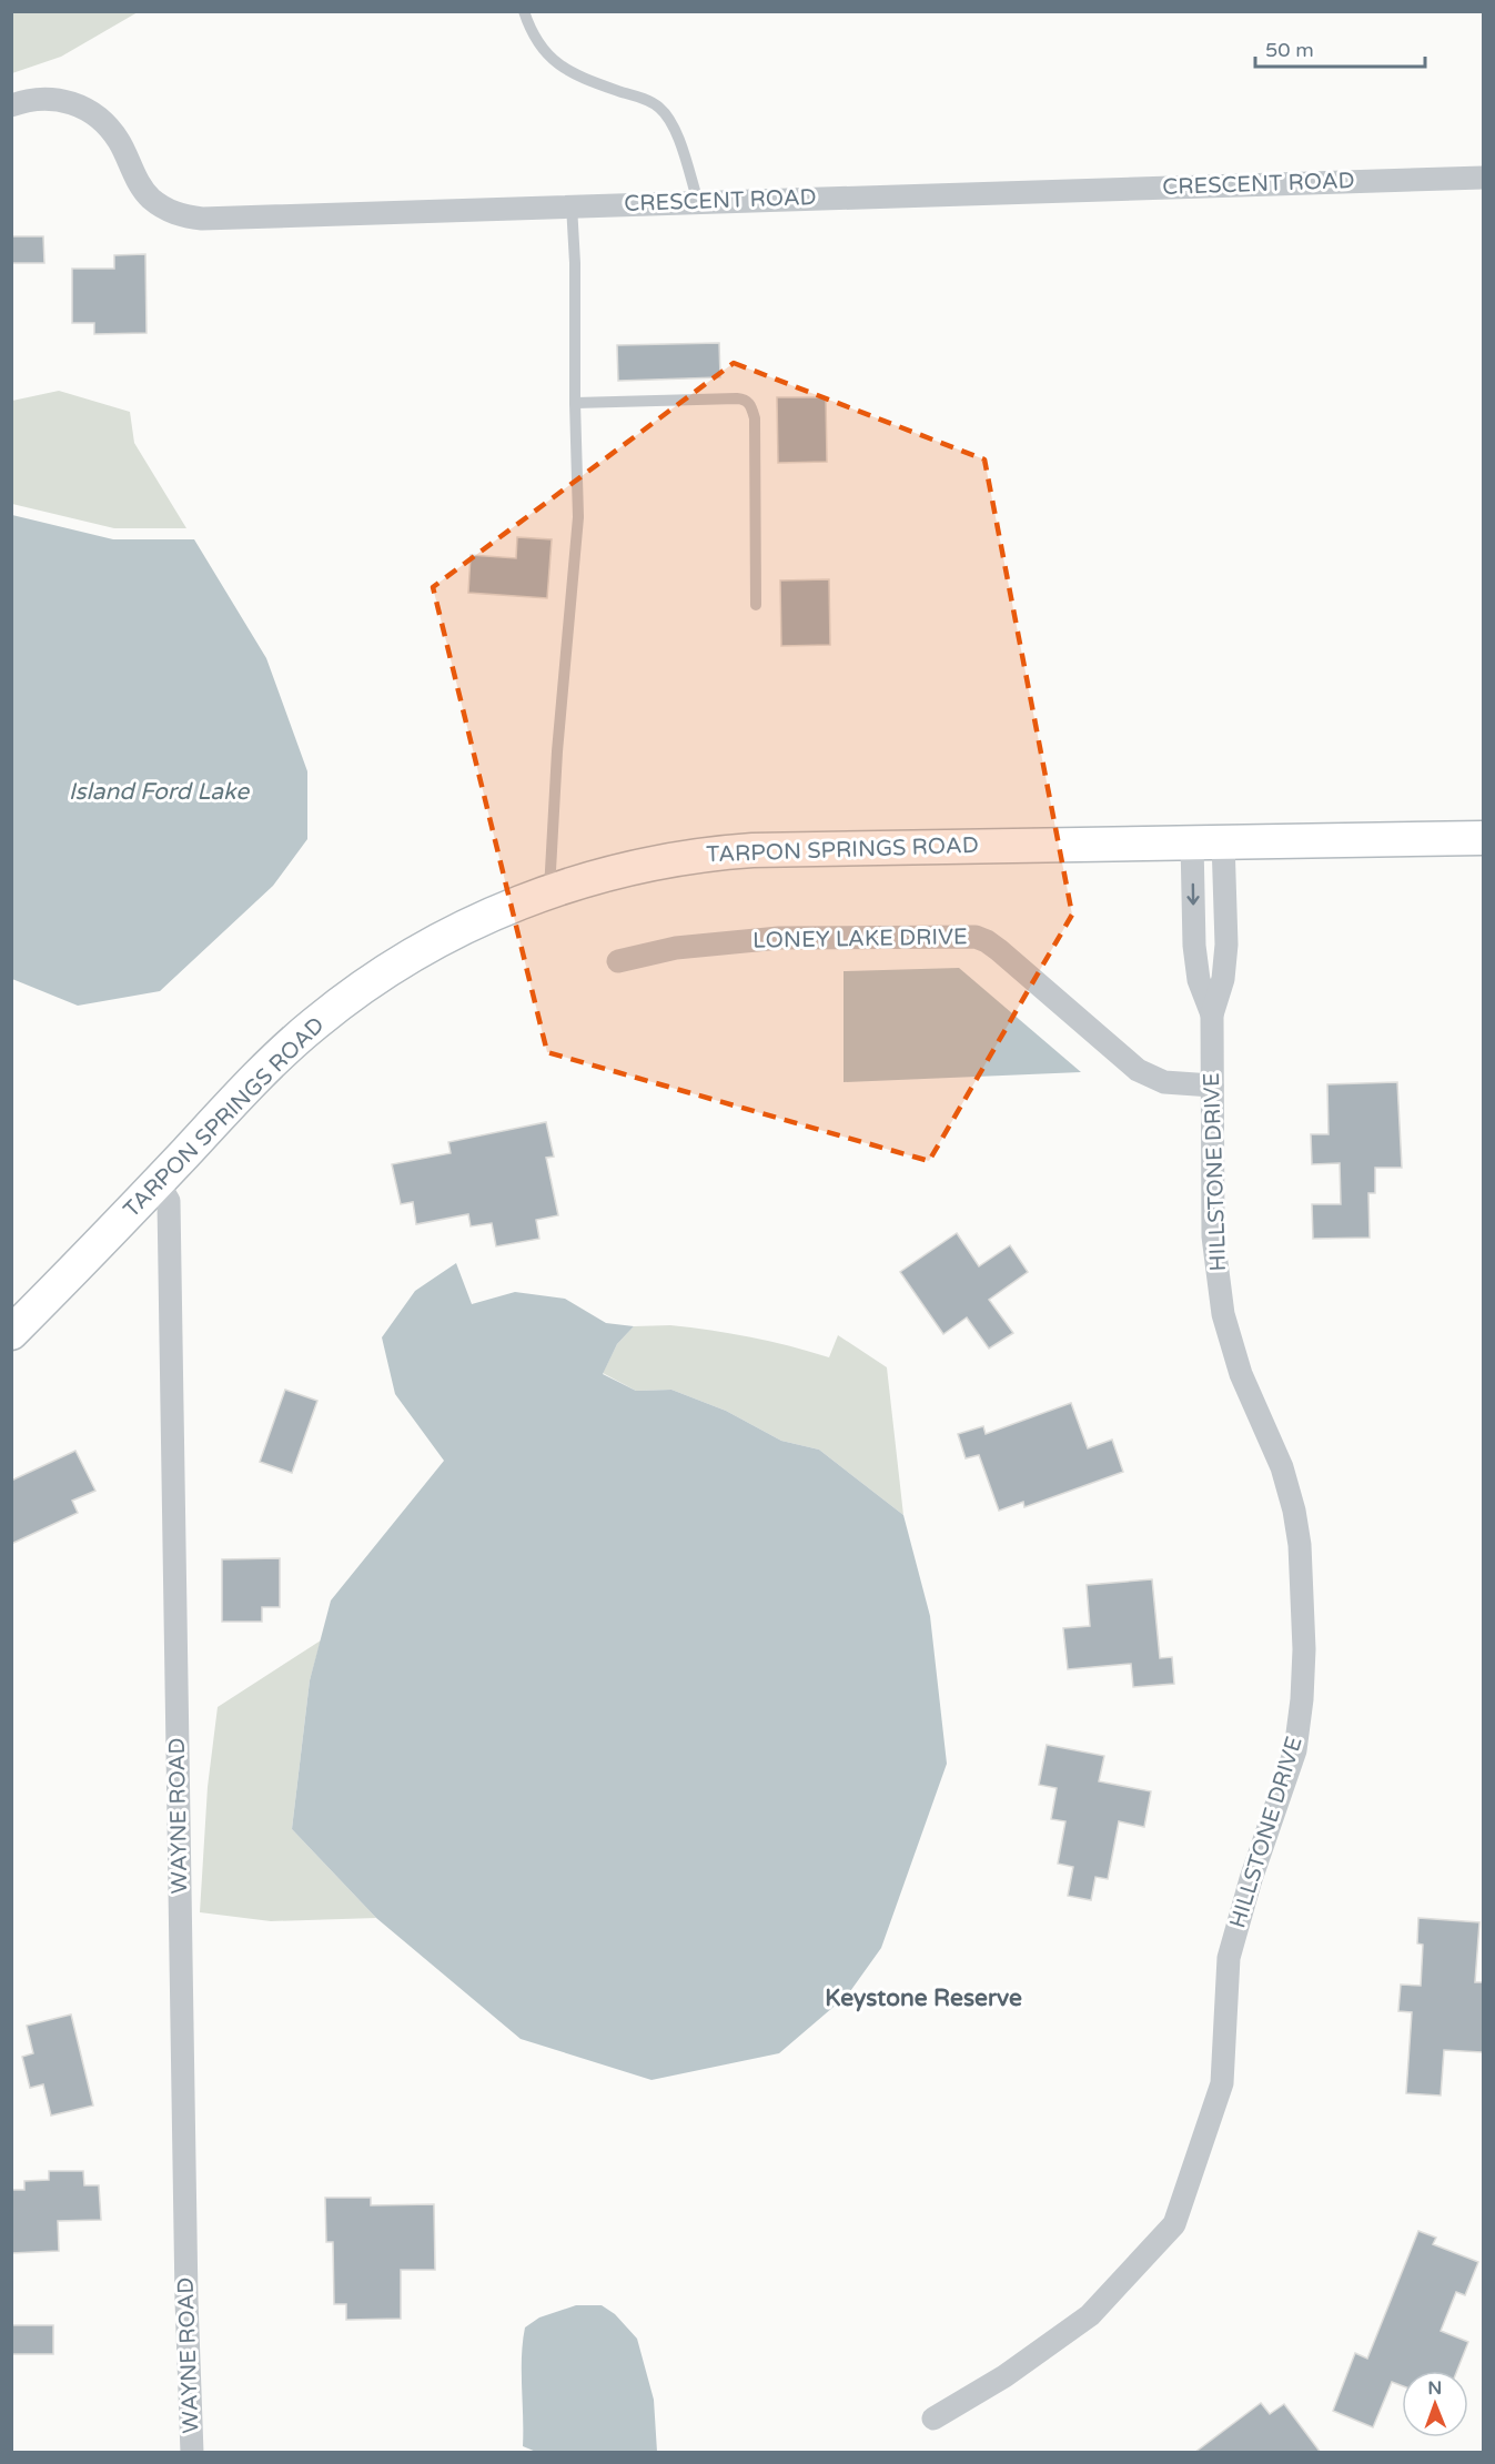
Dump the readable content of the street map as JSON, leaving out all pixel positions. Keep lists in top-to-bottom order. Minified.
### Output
{"streets":{"main road":["TARPON SPRINGS ROAD"],"street":["CRESCENT ROAD","LONEY LAKE DRIVE","HILLSTONE DRIVE","WAYNE ROAD"]},"crossings":[["TARPON SPRINGS ROAD","HILLSTONE DRIVE"],["TARPON SPRINGS ROAD","WAYNE ROAD"],["LONEY LAKE DRIVE","HILLSTONE DRIVE"]],"districts":["Keystone Reserve"],"water":["Island Ford Lake"],"scale_bar":"50 m","north":"top"}
